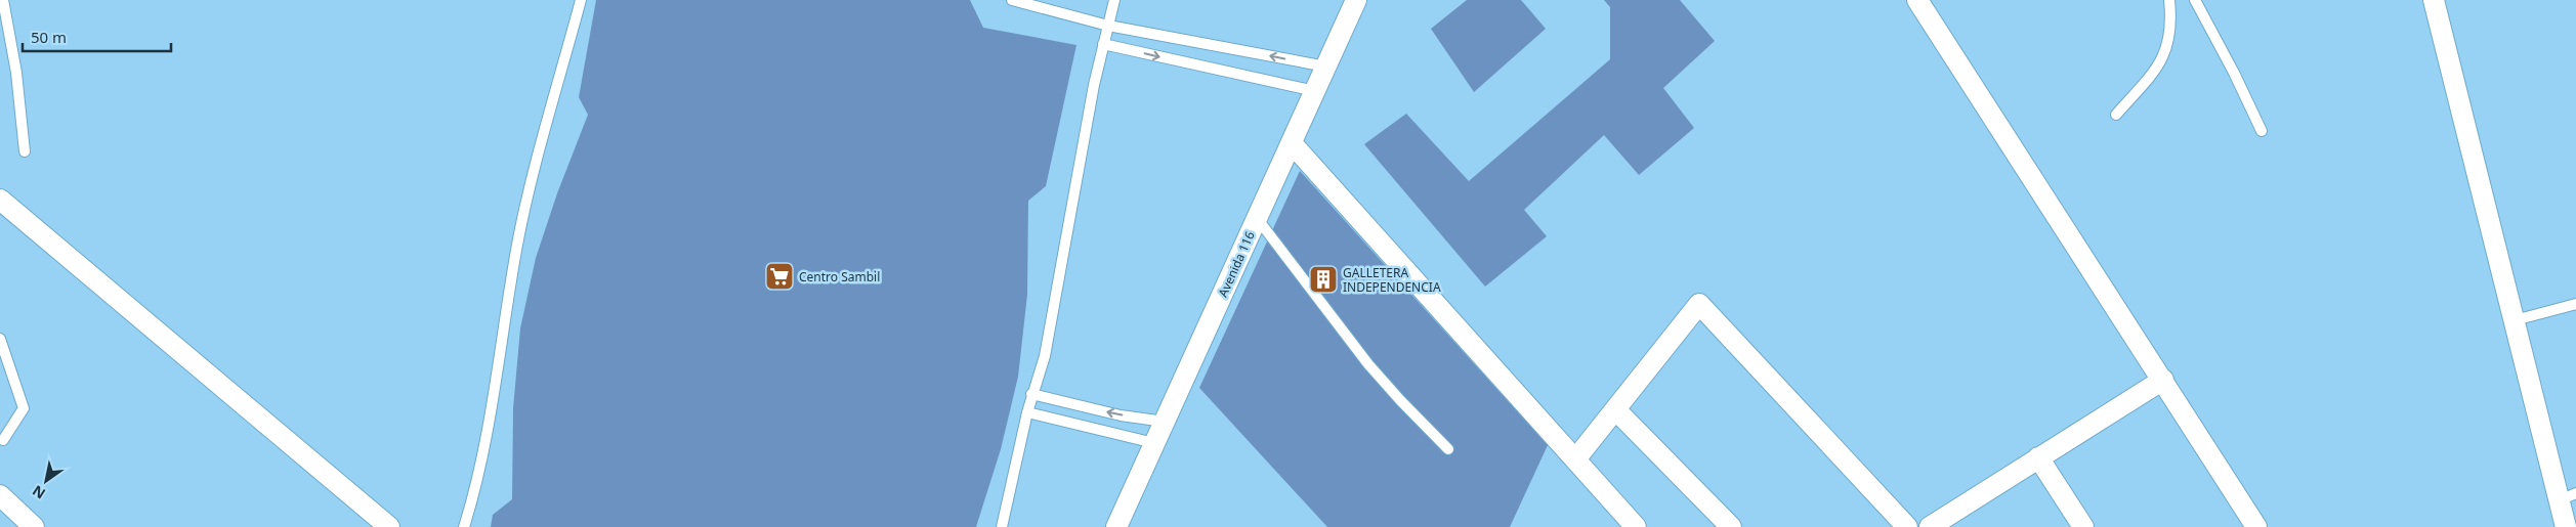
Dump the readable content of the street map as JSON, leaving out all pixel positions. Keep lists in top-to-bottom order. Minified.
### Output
{"streets":{"street":["Avenida 116"]},"places":{"supermarket":["Centro Sambil"],"building":["GALLETERA INDEPENDENCIA"]},"scale_bar":"50 m","north":"bottom left"}
